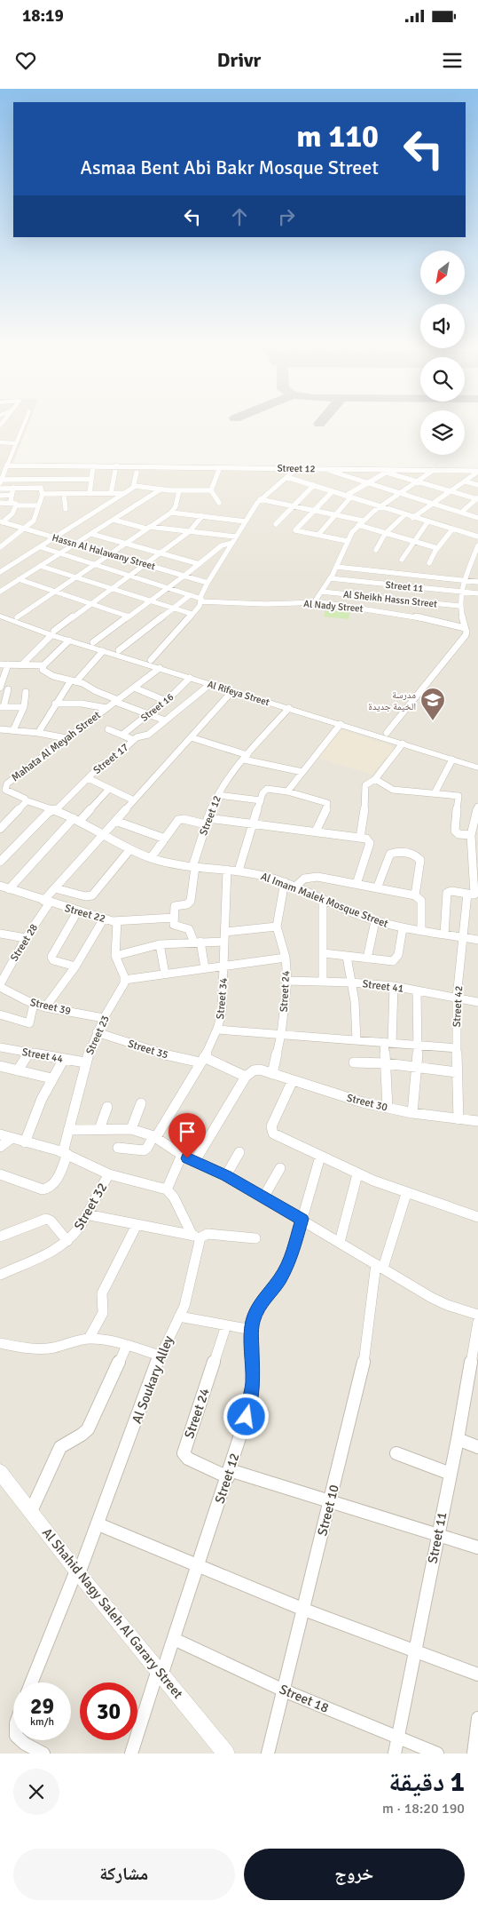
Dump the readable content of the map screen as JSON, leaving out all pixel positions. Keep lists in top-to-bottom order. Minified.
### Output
{"streets":{"street":["Street 12","Hassn Al Halawany Street","Street 11","Al Sheikh Hassn Street","Al Nady Street","Al Rifeya Street","Street 16","Mahata Al Meyah Street","Street 17","Al Imam Malek Mosque Street","Street 22","Street 28","Street 41","Street 24","Street 34","Street 39","Street 42","Street 23","Street 35","Street 44","Street 30","Street 32","Al Soukary Alley","Street 10","Al Shahid Nagy Saleh Al Garary Street","Street 18"]},"crossings":[["Street 12","Al Rifeya Street"],["Street 12","Al Imam Malek Mosque Street"],["Street 12","Street 22"],["Street 12","Street 24"],["Street 12","Al Shahid Nagy Saleh Al Garary Street"],["Street 12","Street 18"],["Street 11","Street 18"],["Al Rifeya Street","Street 16"],["Al Rifeya Street","Mahata Al Meyah Street"],["Al Rifeya Street","Street 17"],["Al Rifeya Street","Street 28"],["Mahata Al Meyah Street","Al Imam Malek Mosque Street"],["Street 17","Al Imam Malek Mosque Street"],["Al Imam Malek Mosque Street","Street 28"],["Al Imam Malek Mosque Street","Street 24"],["Al Imam Malek Mosque Street","Street 34"],["Al Imam Malek Mosque Street","Street 42"],["Street 22","Street 28"],["Street 28","Street 39"],["Street 41","Street 24"],["Street 41","Street 42"],["Street 24","Street 30"],["Street 34","Street 35"],["Street 39","Street 23"],["Street 42","Street 30"],["Street 23","Street 35"],["Street 23","Street 44"],["Street 35","Street 30"],["Al Soukary Alley","Al Shahid Nagy Saleh Al Garary Street"],["Street 10","Street 18"]],"places":{"school or university":["مدرسة الخيمة جديدة"]},"north":"bottom left","page":{"status":"18:19","header":"Drivr","turn":["110 m","Asmaa Bent Abi Bakr Mosque Street"],"speed":"29 km/h","limit":"30","heading":["1 دقيقة","190 m · 18:20"],"buttons":["خروج","مشاركة"]}}
